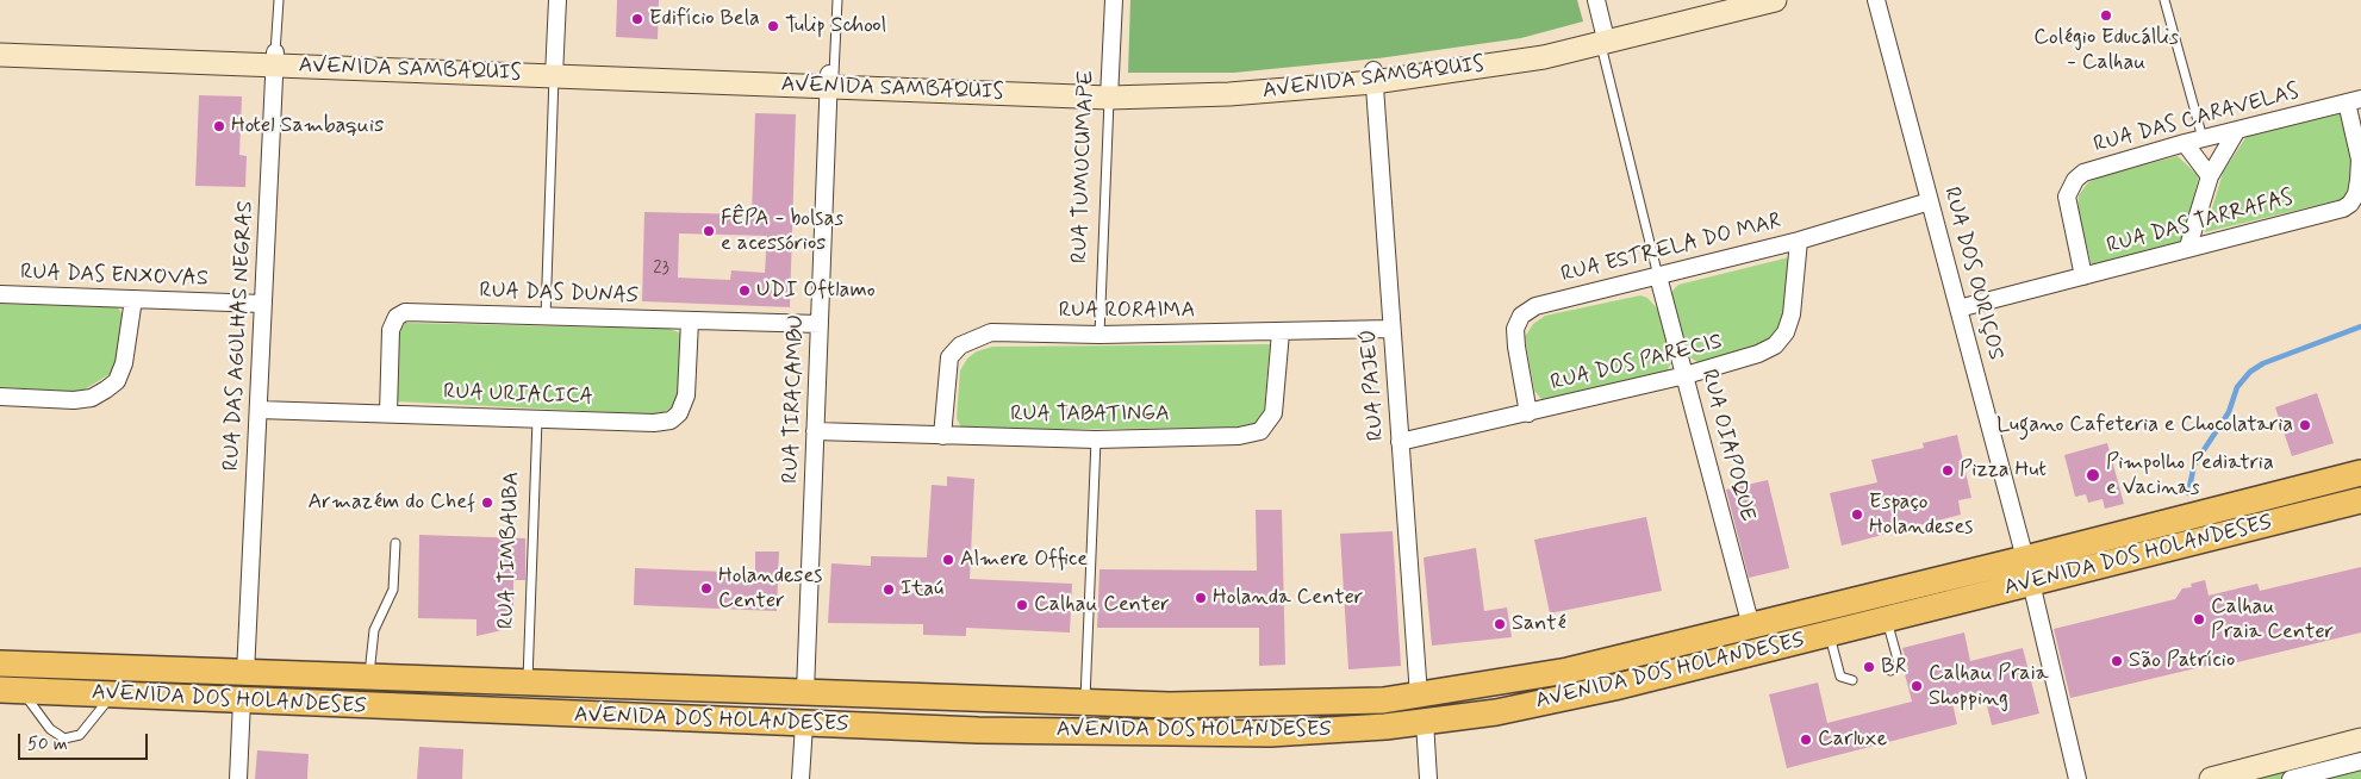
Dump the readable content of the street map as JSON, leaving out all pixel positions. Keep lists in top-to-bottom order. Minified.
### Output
{"streets":{"main road":["AVENIDA SAMBAQUIS","AVENIDA DOS HOLANDESES"],"street":["RUA DAS CARAVELAS","RUA TUMUCUMAPE","RUA DAS TARRAFAS","RUA ESTRELA DO MAR","RUA DOS OURIÇOS","RUA DAS ENXOVAS","RUA DAS DUNAS","RUA RORAIMA","RUA DAS AGULHAS NEGRAS","RUA DOS PARECIS","RUA PAJEÚ","RUA URIACICA","RUA TIRACAMBU","RUA TABATINGA","RUA OIAPOQUE"],"lane":["RUA TIMBAUBA"]},"crossings":[["AVENIDA SAMBAQUIS","RUA TUMUCUMAPE"],["AVENIDA SAMBAQUIS","RUA DAS AGULHAS NEGRAS"],["AVENIDA SAMBAQUIS","RUA PAJEÚ"],["AVENIDA SAMBAQUIS","RUA TIRACAMBU"],["RUA DAS CARAVELAS","RUA DAS TARRAFAS"],["RUA TUMUCUMAPE","RUA RORAIMA"],["RUA DAS TARRAFAS","RUA DOS OURIÇOS"],["RUA ESTRELA DO MAR","RUA DOS OURIÇOS"],["RUA ESTRELA DO MAR","RUA DOS PARECIS"],["RUA ESTRELA DO MAR","RUA OIAPOQUE"],["RUA DOS OURIÇOS","AVENIDA DOS HOLANDESES"],["RUA DAS ENXOVAS","RUA DAS AGULHAS NEGRAS"],["RUA DAS DUNAS","RUA URIACICA"],["RUA DAS DUNAS","RUA TIRACAMBU"],["RUA RORAIMA","RUA PAJEÚ"],["RUA RORAIMA","RUA TABATINGA"],["RUA DAS AGULHAS NEGRAS","RUA URIACICA"],["RUA DAS AGULHAS NEGRAS","AVENIDA DOS HOLANDESES"],["RUA DOS PARECIS","RUA PAJEÚ"],["RUA DOS PARECIS","RUA OIAPOQUE"],["RUA PAJEÚ","AVENIDA DOS HOLANDESES"],["RUA URIACICA","RUA TIMBAUBA"],["RUA TIRACAMBU","RUA TABATINGA"],["RUA TIRACAMBU","AVENIDA DOS HOLANDESES"],["RUA OIAPOQUE","AVENIDA DOS HOLANDESES"],["RUA TIMBAUBA","AVENIDA DOS HOLANDESES"]],"places":["Colégio Educállis - Calhau","Edifício Bela","Tulip School","Hotel Sambaquis","FÊPA - bolsas e acessórios","UDI Oftlamo","Lugano Cafeteria e Chocolataria","Pizza Hut","Pimpolho Pediatria e Vacinas","Armazém do Chef","Espaço Holandeses","Almere Office","Holandeses Center","Itaú","Holanda Center","Calhau Center","Calhau Praia Center","Santé","São Patrício","BR","Calhau Praia Shopping","Carluxe"],"house_numbers":["23"],"scale_bar":"50 m"}
